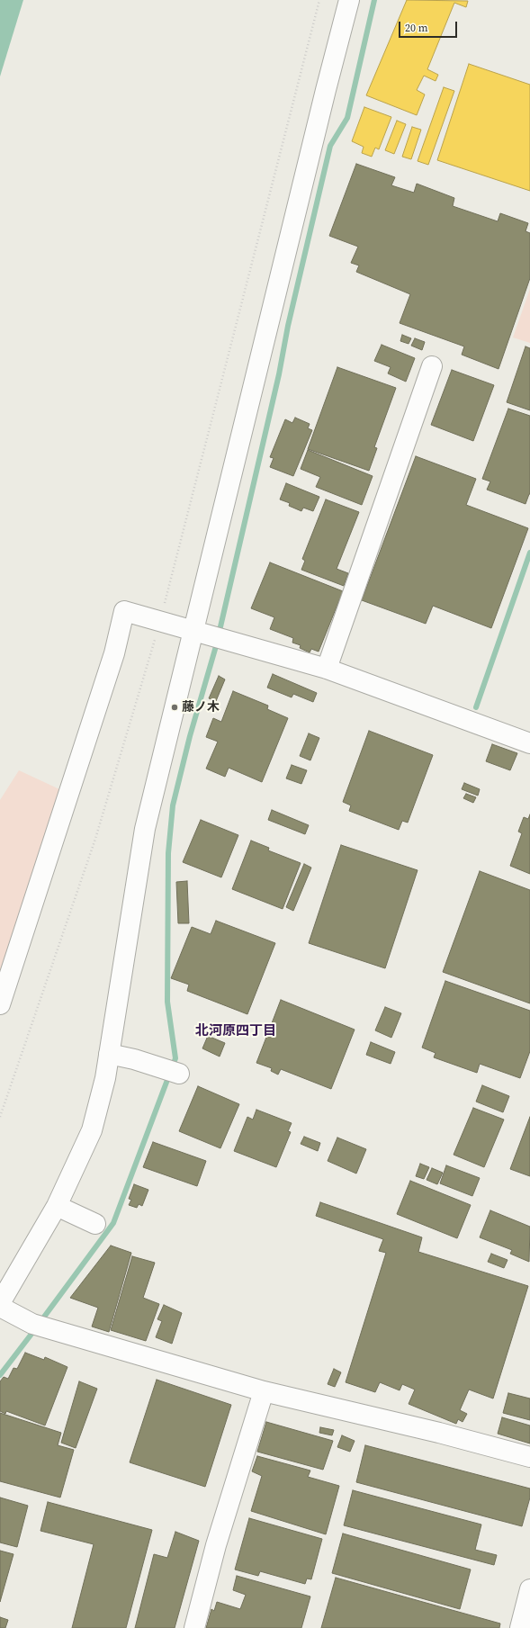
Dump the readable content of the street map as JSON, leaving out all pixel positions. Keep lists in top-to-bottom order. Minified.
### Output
{"districts":["北河原四丁目"],"places":["藤ノ木"],"scale_bar":"20 m"}
